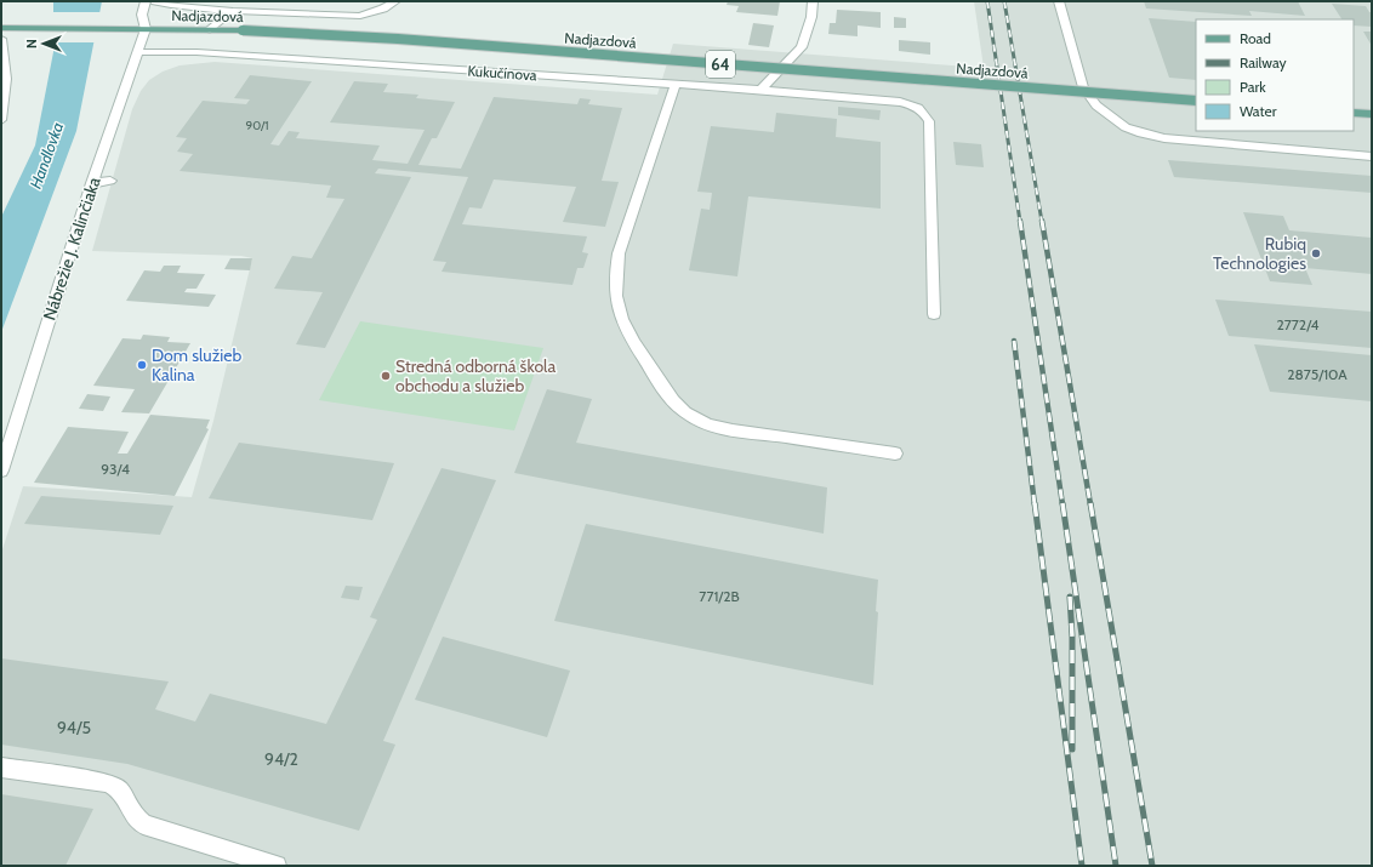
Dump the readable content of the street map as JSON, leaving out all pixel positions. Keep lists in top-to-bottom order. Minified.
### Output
{"streets":{"main road":["Nadjazdová","64"],"street":["Kukučínova","Nábrežie J. Kalinčiaka"]},"crossings":[["Nadjazdová","Nábrežie J. Kalinčiaka"],["Kukučínova","Nábrežie J. Kalinčiaka"]],"water":["Handlovka"],"places":["Rubiq Technologies","Dom služieb Kalina","Stredná odborná škola obchodu a služieb"],"house_numbers":["90/1","2772/4","2875/10A","93/4","771/2B","94/5","94/2"],"legend":["Road","Railway","Park","Water"],"north":"left"}
